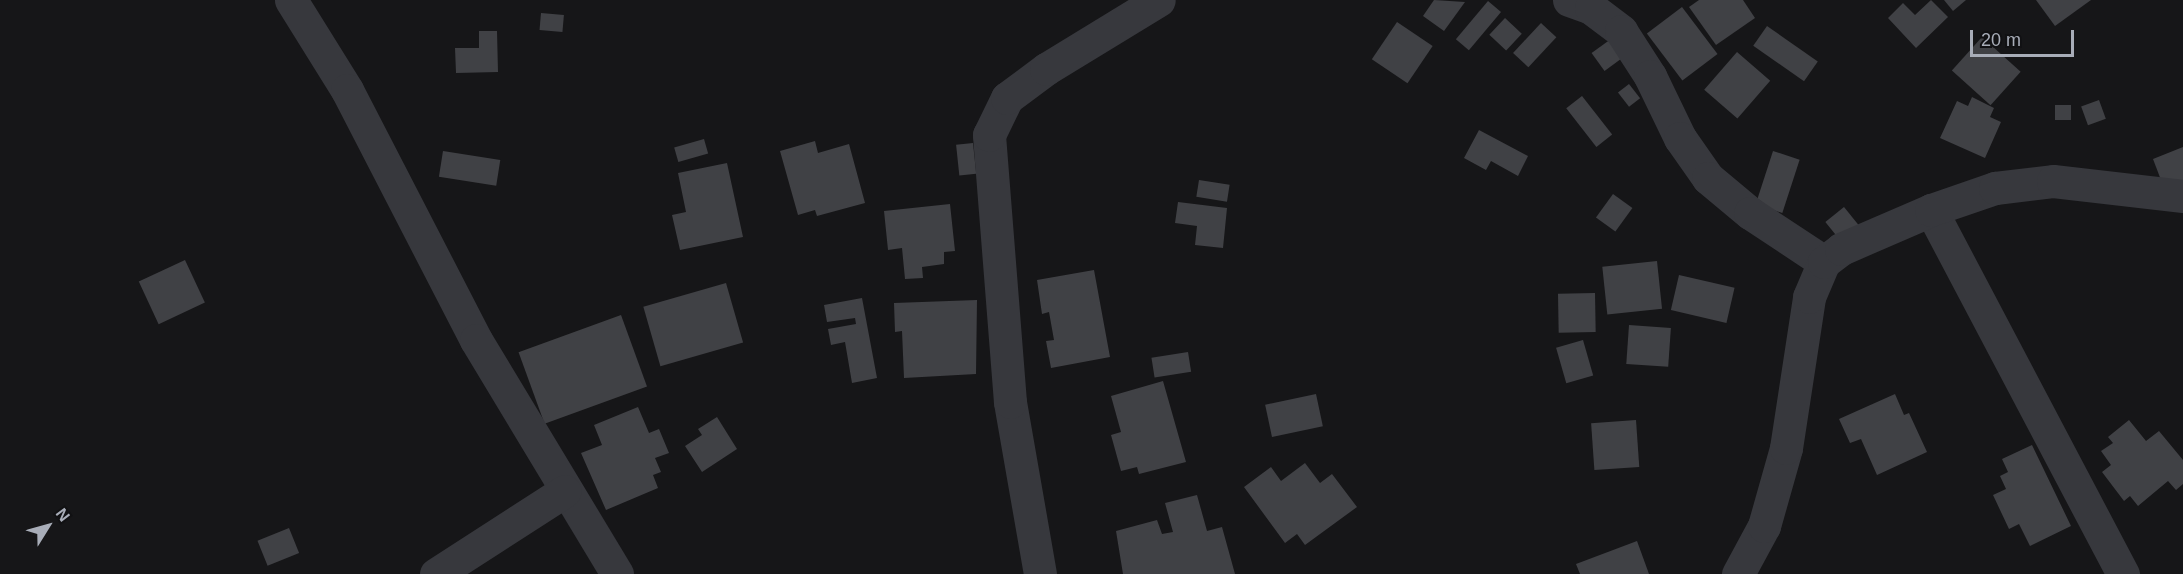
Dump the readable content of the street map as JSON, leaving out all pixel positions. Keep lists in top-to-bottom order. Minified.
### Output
{"scale_bar":"20 m","north":"top right"}
